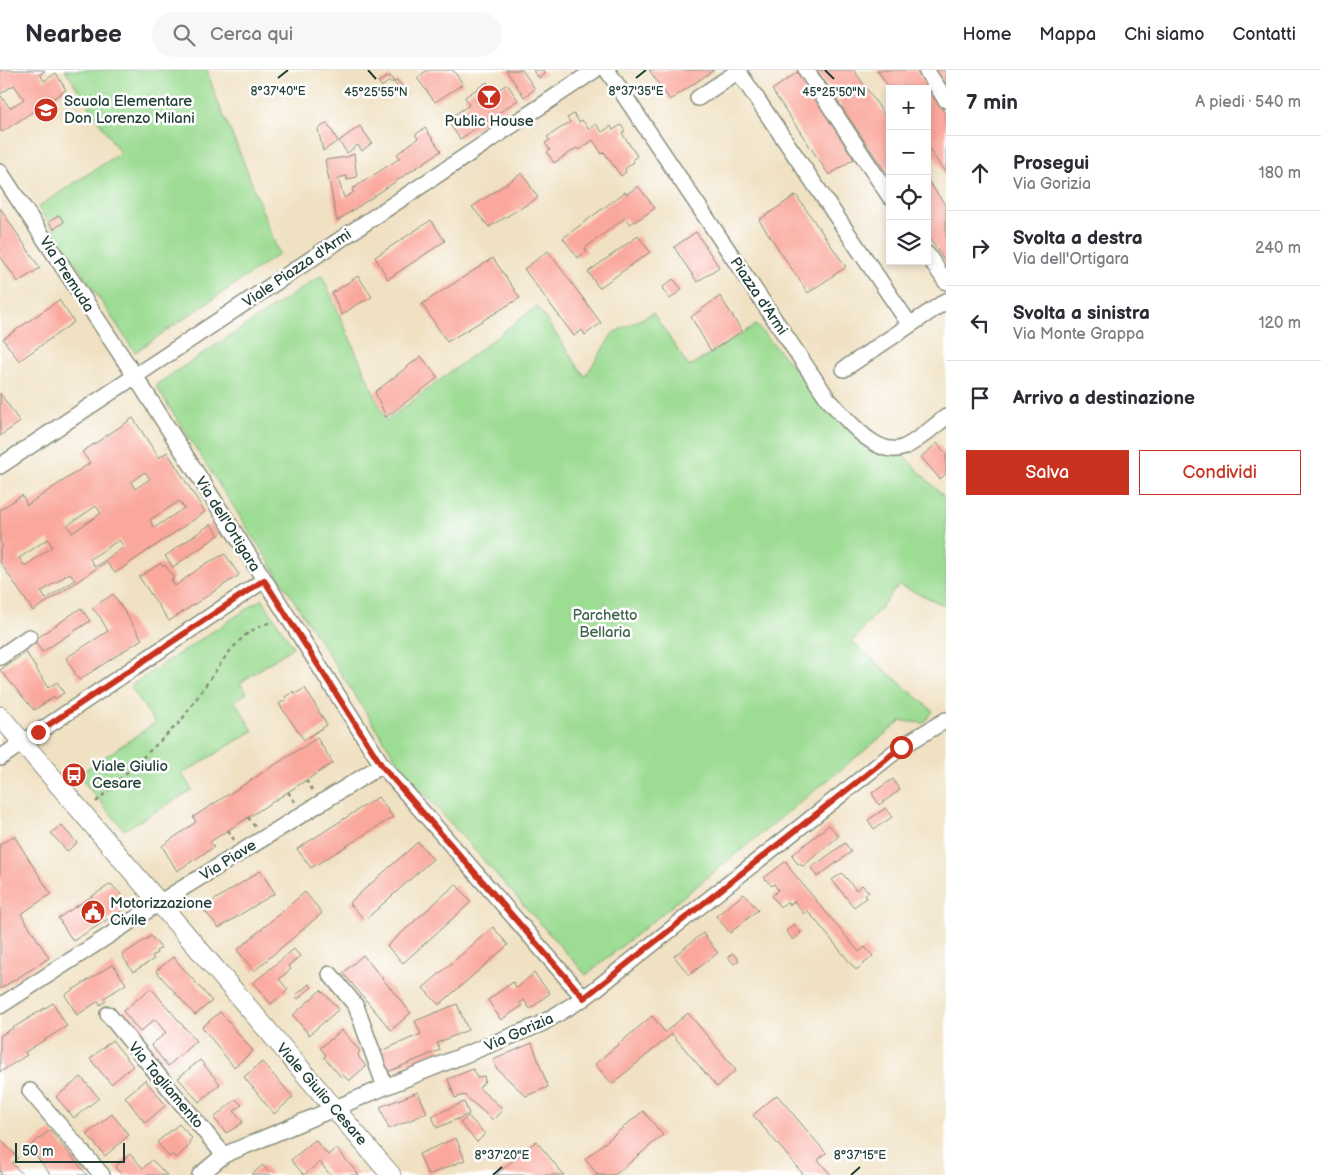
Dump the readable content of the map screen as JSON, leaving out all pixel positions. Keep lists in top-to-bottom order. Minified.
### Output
{"streets":{"main road":["Viale Giulio Cesare"],"street":["Viale Piazza d'Armi","Via Premuda","Piazza d'Armi","Via dell'Ortigara","Via Piave","Via Gorizia","Via Tagliamento"]},"crossings":[["Viale Piazza d'Armi","Via Premuda"],["Viale Piazza d'Armi","Via dell'Ortigara"],["Via Premuda","Via dell'Ortigara"],["Via dell'Ortigara","Via Piave"],["Via dell'Ortigara","Via Gorizia"],["Via Piave","Viale Giulio Cesare"],["Via Gorizia","Via Tagliamento"],["Via Gorizia","Viale Giulio Cesare"]],"parks":["Parchetto Bellaria"],"places":{"bar":["Public House"],"school or university":["Scuola Elementare Don Lorenzo Milani"],"bus stop":["Viale Giulio Cesare"],"public building":["Motorizzazione Civile"]},"scale_bar":"50 m","page":{"header":"Nearbee","search":"Cerca qui","nav":["Home","Mappa","Chi siamo","Contatti"],"heading":["7 min","A piedi · 540 m"],"map_buttons":["+","−"],"list":[["Prosegui","Via Gorizia","180 m"],["Svolta a destra","Via dell'Ortigara","240 m"],["Svolta a sinistra","Via Monte Grappa","120 m"],"Arrivo a destinazione"],"buttons":["Salva","Condividi"],"scale":"50 m"},"coordinates":["8°37'40\"E","8°37'35\"E","45°25'55\"N","45°25'50\"N","8°37'20\"E","8°37'15\"E"]}
